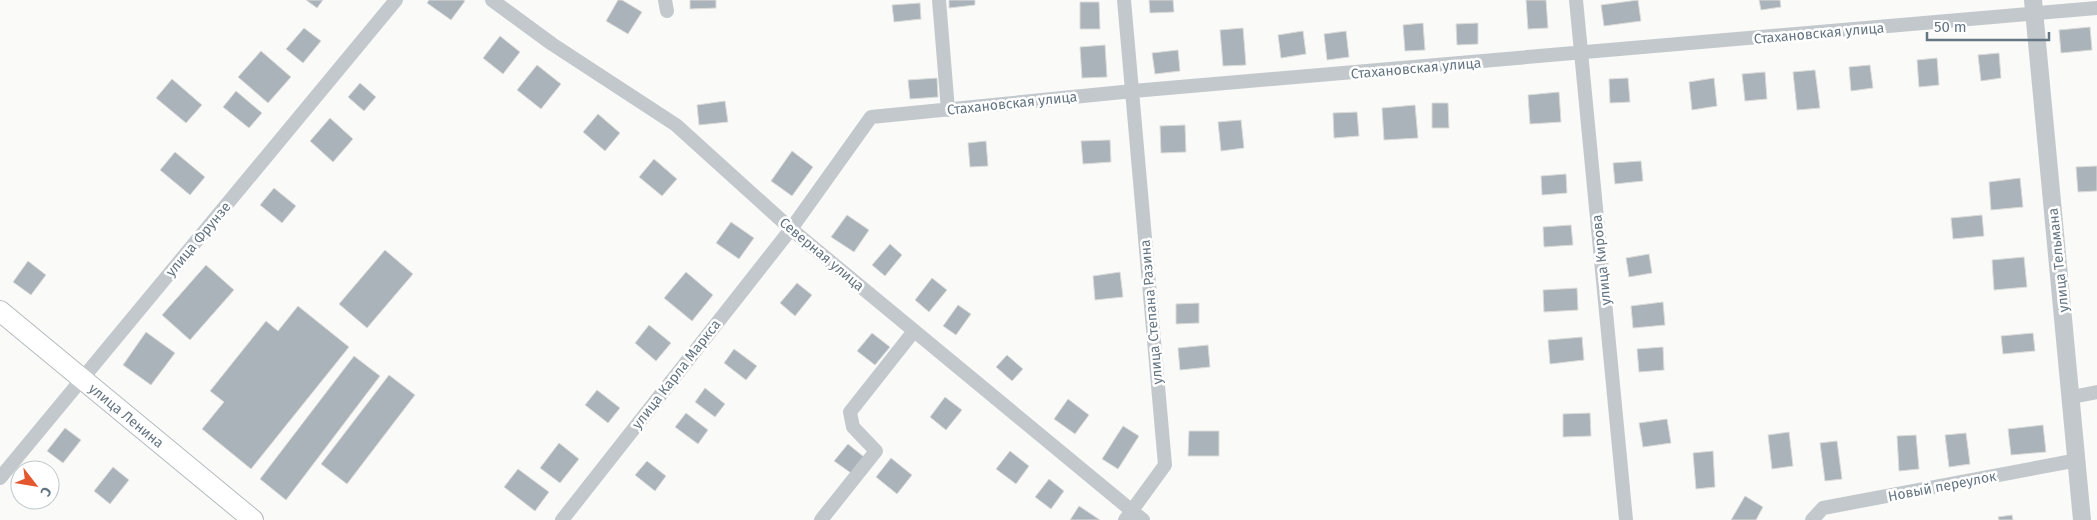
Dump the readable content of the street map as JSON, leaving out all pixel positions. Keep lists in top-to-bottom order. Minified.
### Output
{"streets":{"main road":["улица Ленина"],"street":["Стахановская улица","улица Фрунзе","Северная улица","улица Кирова","улица Тельмана","улица Степана Разина","улица Карла Маркса","Новый переулок"]},"crossings":[["Стахановская улица","Северная улица"],["Стахановская улица","улица Кирова"],["Стахановская улица","улица Тельмана"],["Стахановская улица","улица Степана Разина"],["Стахановская улица","улица Карла Маркса"],["улица Фрунзе","улица Ленина"],["Северная улица","улица Степана Разина"],["Северная улица","улица Карла Маркса"],["улица Тельмана","Новый переулок"]],"scale_bar":"50 m","north":"bottom right"}
